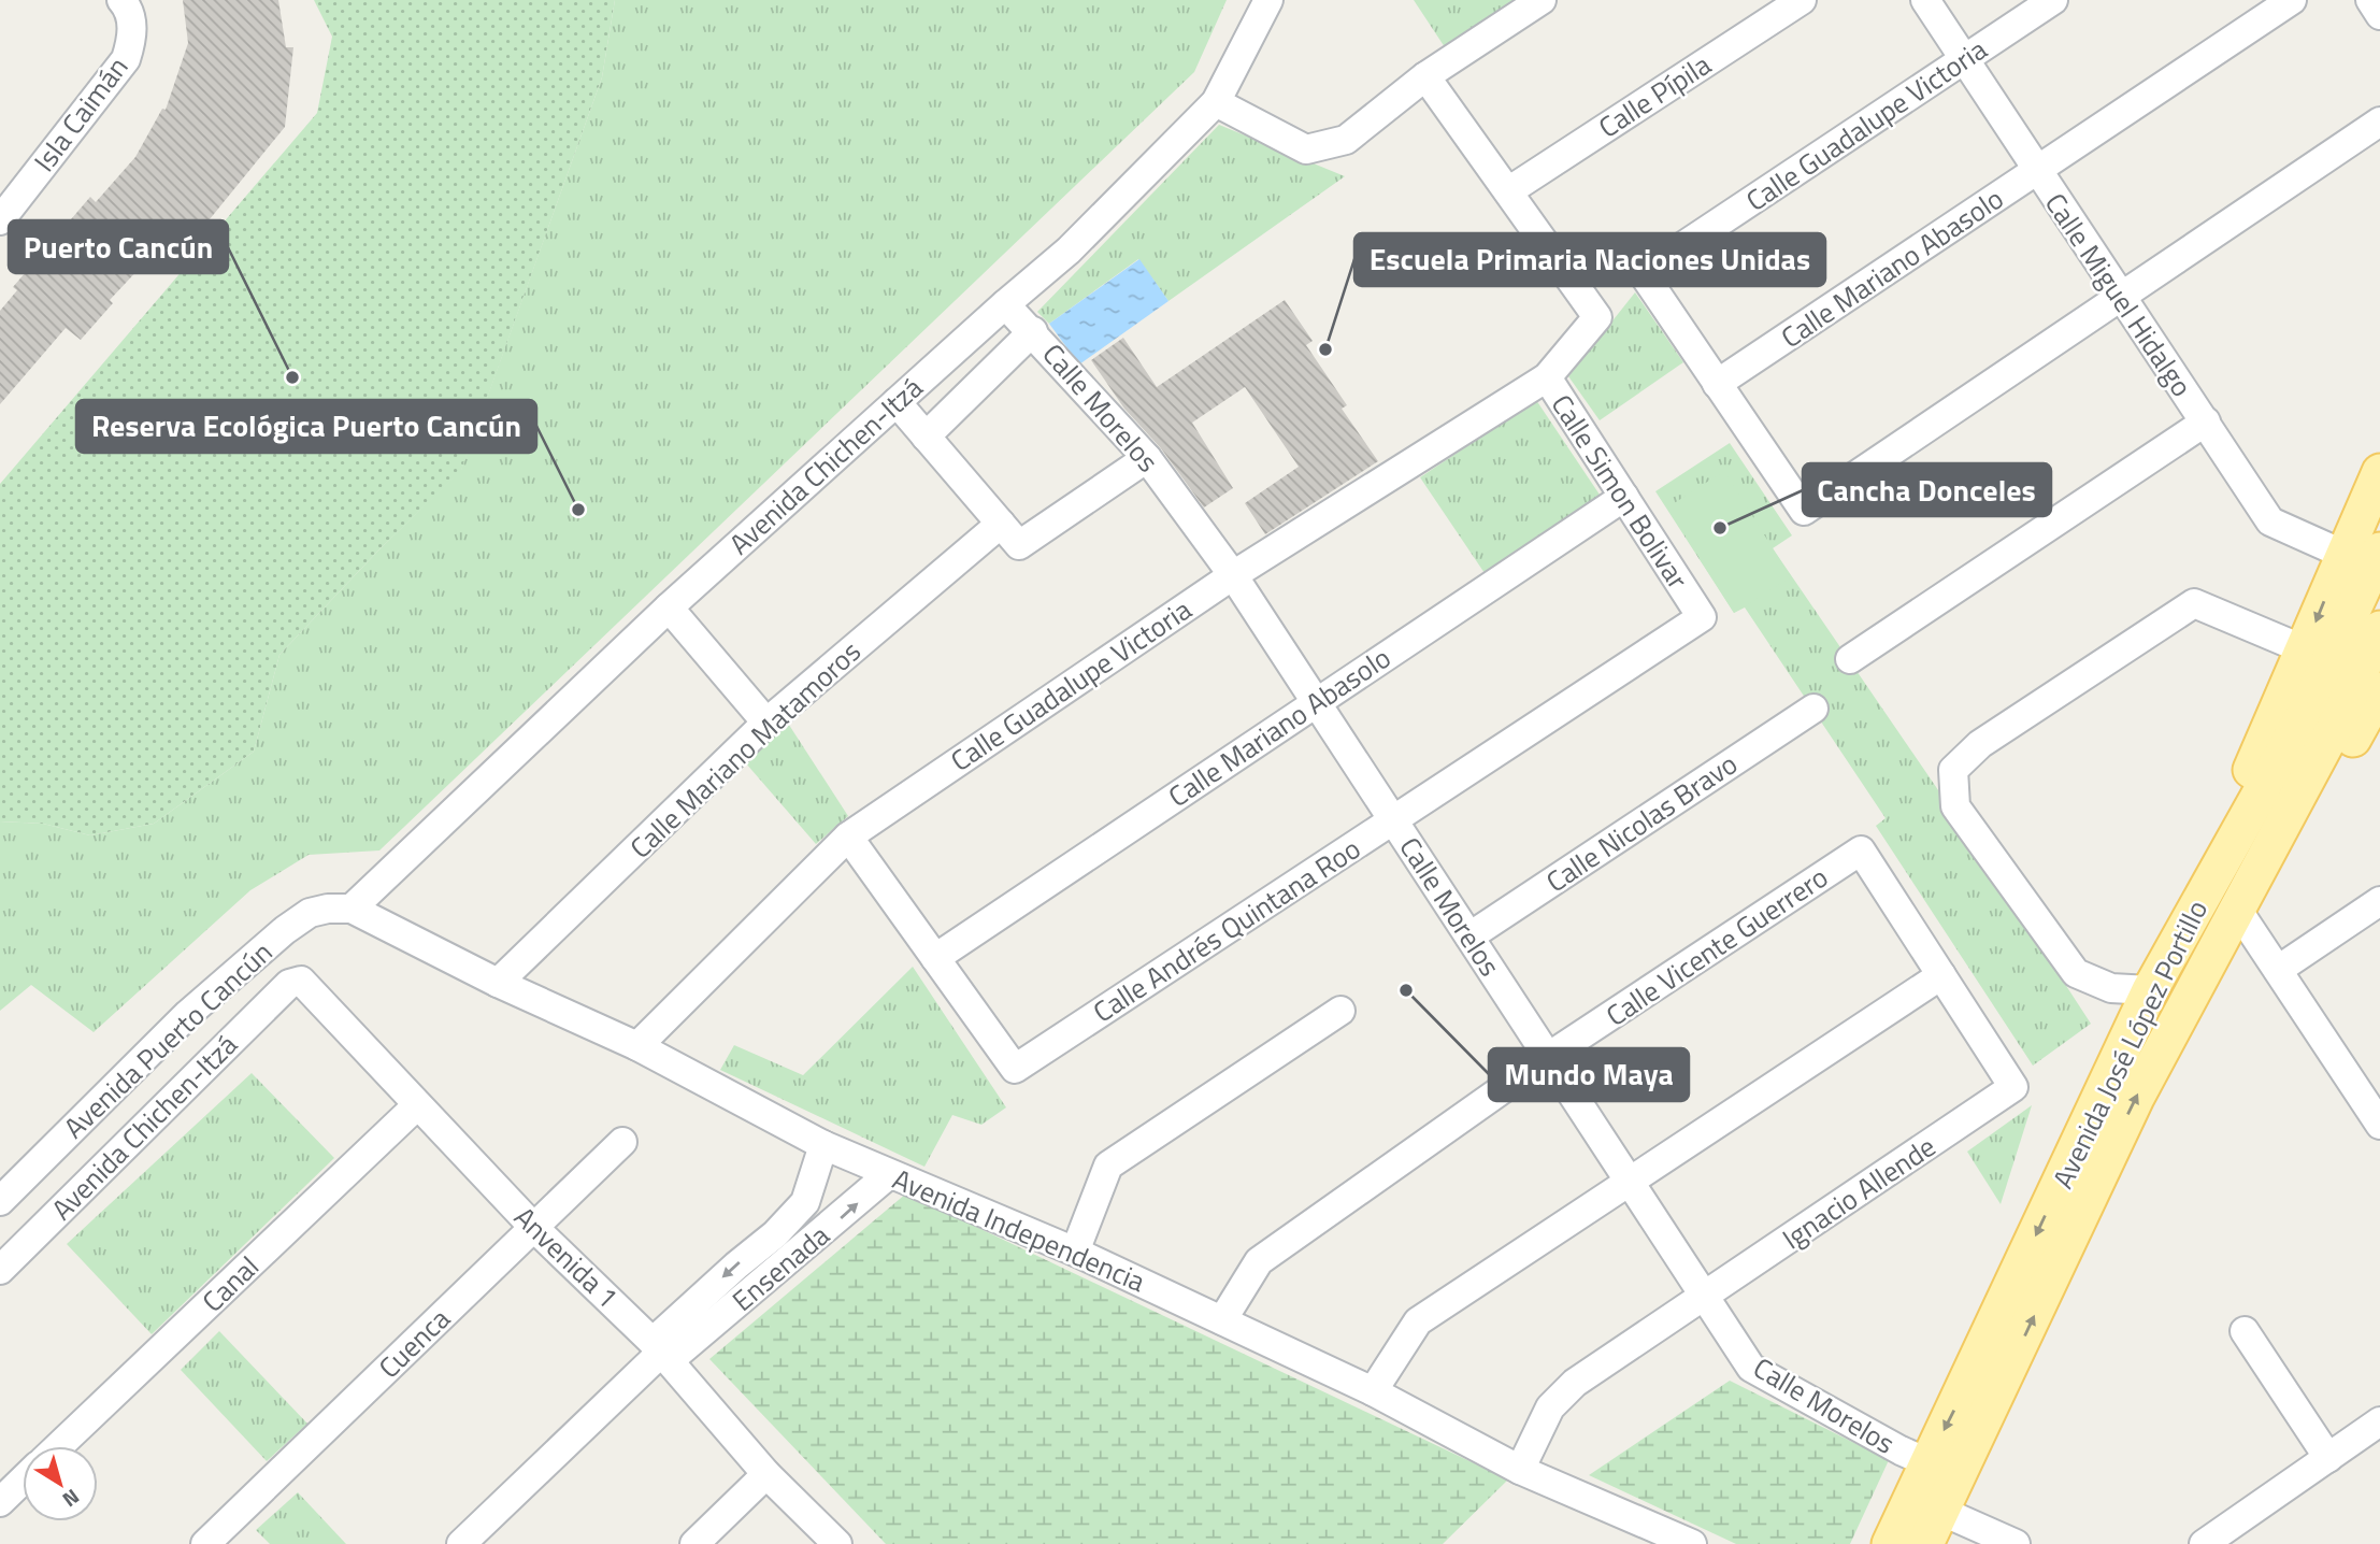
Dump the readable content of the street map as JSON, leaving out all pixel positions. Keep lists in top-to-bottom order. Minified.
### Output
{"streets":{"main road":["Avenida José López Portillo"],"street":["Calle Pípila","Isla Caimán","Calle Guadalupe Victoria","Calle Mariano Abasolo","Calle Miguel Hidalgo","Calle Morelos","Avenida Chichen-Itzá","Calle Simon Bolivar","Calle Mariano Matamoros","Calle Nicolas Bravo","Calle Andrés Quintana Roo","Calle Vicente Guerrero","Avenida Puerto Cancún","Ignacio Allende","Avenida Independencia","Anvenida 1","Ensenada","Canal","Cuenca"]},"crossings":[["Calle Pípila","Calle Simon Bolivar"],["Calle Guadalupe Victoria","Calle Mariano Abasolo"],["Calle Guadalupe Victoria","Calle Miguel Hidalgo"],["Calle Guadalupe Victoria","Calle Morelos"],["Calle Guadalupe Victoria","Calle Simon Bolivar"],["Calle Guadalupe Victoria","Avenida Independencia"],["Calle Mariano Abasolo","Calle Miguel Hidalgo"],["Calle Mariano Abasolo","Calle Morelos"],["Calle Mariano Abasolo","Calle Simon Bolivar"],["Calle Mariano Abasolo","Calle Andrés Quintana Roo"],["Calle Morelos","Avenida Chichen-Itzá"],["Calle Morelos","Calle Nicolas Bravo"],["Calle Morelos","Calle Andrés Quintana Roo"],["Calle Morelos","Calle Vicente Guerrero"],["Calle Morelos","Avenida José López Portillo"],["Calle Morelos","Ignacio Allende"],["Avenida Chichen-Itzá","Avenida Puerto Cancún"],["Avenida Chichen-Itzá","Avenida Independencia"],["Avenida Chichen-Itzá","Anvenida 1"],["Calle Simon Bolivar","Calle Andrés Quintana Roo"],["Calle Mariano Matamoros","Avenida Independencia"],["Calle Vicente Guerrero","Ignacio Allende"],["Calle Vicente Guerrero","Avenida Independencia"],["Avenida Puerto Cancún","Avenida Independencia"],["Ignacio Allende","Avenida Independencia"],["Avenida Independencia","Ensenada"],["Anvenida 1","Ensenada"],["Anvenida 1","Canal"],["Anvenida 1","Cuenca"]],"places":["Escuela Primaria Naciones Unidas","Puerto Cancún","Reserva Ecológica Puerto Cancún","Cancha Donceles","Mundo Maya"],"north":"bottom right"}
